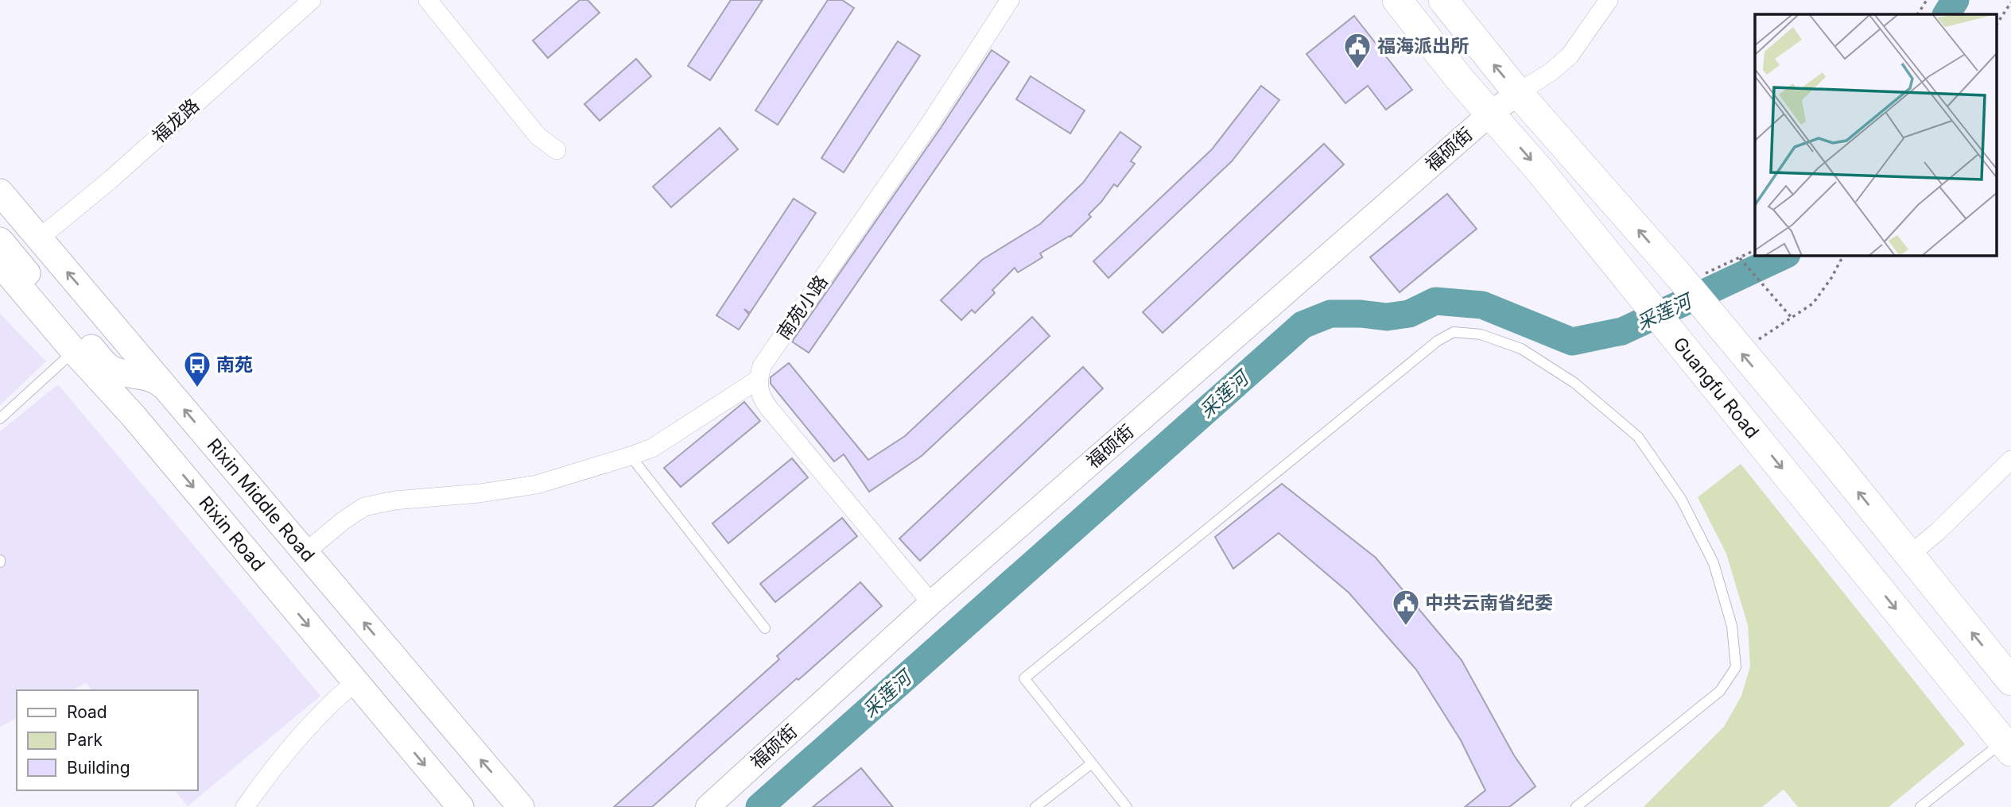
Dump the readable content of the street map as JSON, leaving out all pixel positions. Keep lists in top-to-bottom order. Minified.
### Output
{"streets":{"main road":["Guangfu Road","Rixin Middle Road","Rixin Road"],"street":["福龙路","福硕街","南苑小路"]},"crossings":[["福龙路","Rixin Middle Road"],["福硕街","Guangfu Road"]],"one_way":["Rixin Middle Road","Rixin Road"],"water":["采莲河"],"places":{"public building":["福海派出所","中共云南省纪委"],"bus stop":["南苑"]},"legend":["Road","Park","Building"]}
